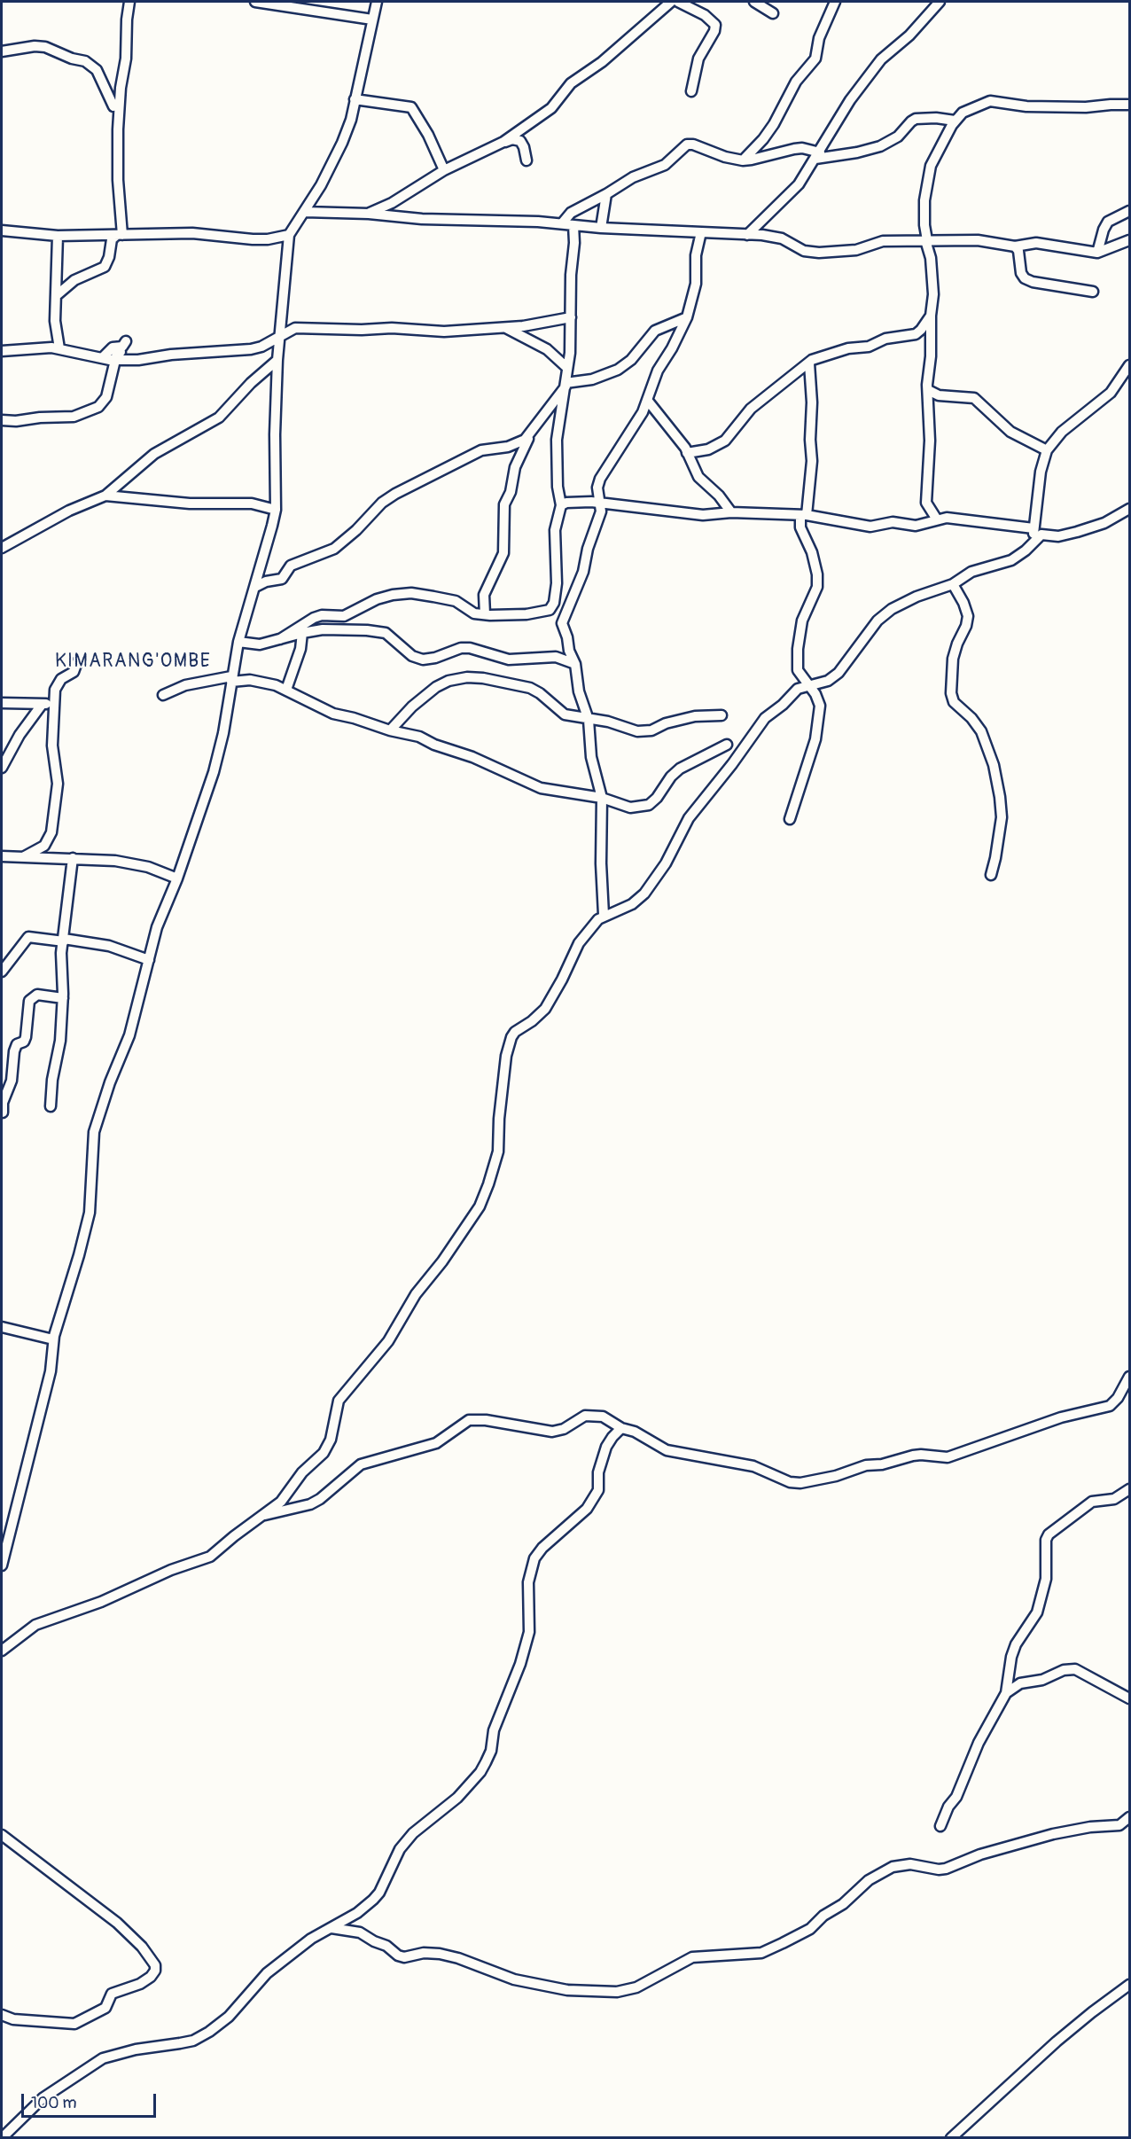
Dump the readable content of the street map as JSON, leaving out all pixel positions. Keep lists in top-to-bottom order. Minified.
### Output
{"districts":["KIMARANG'OMBE"],"scale_bar":"100 m"}
